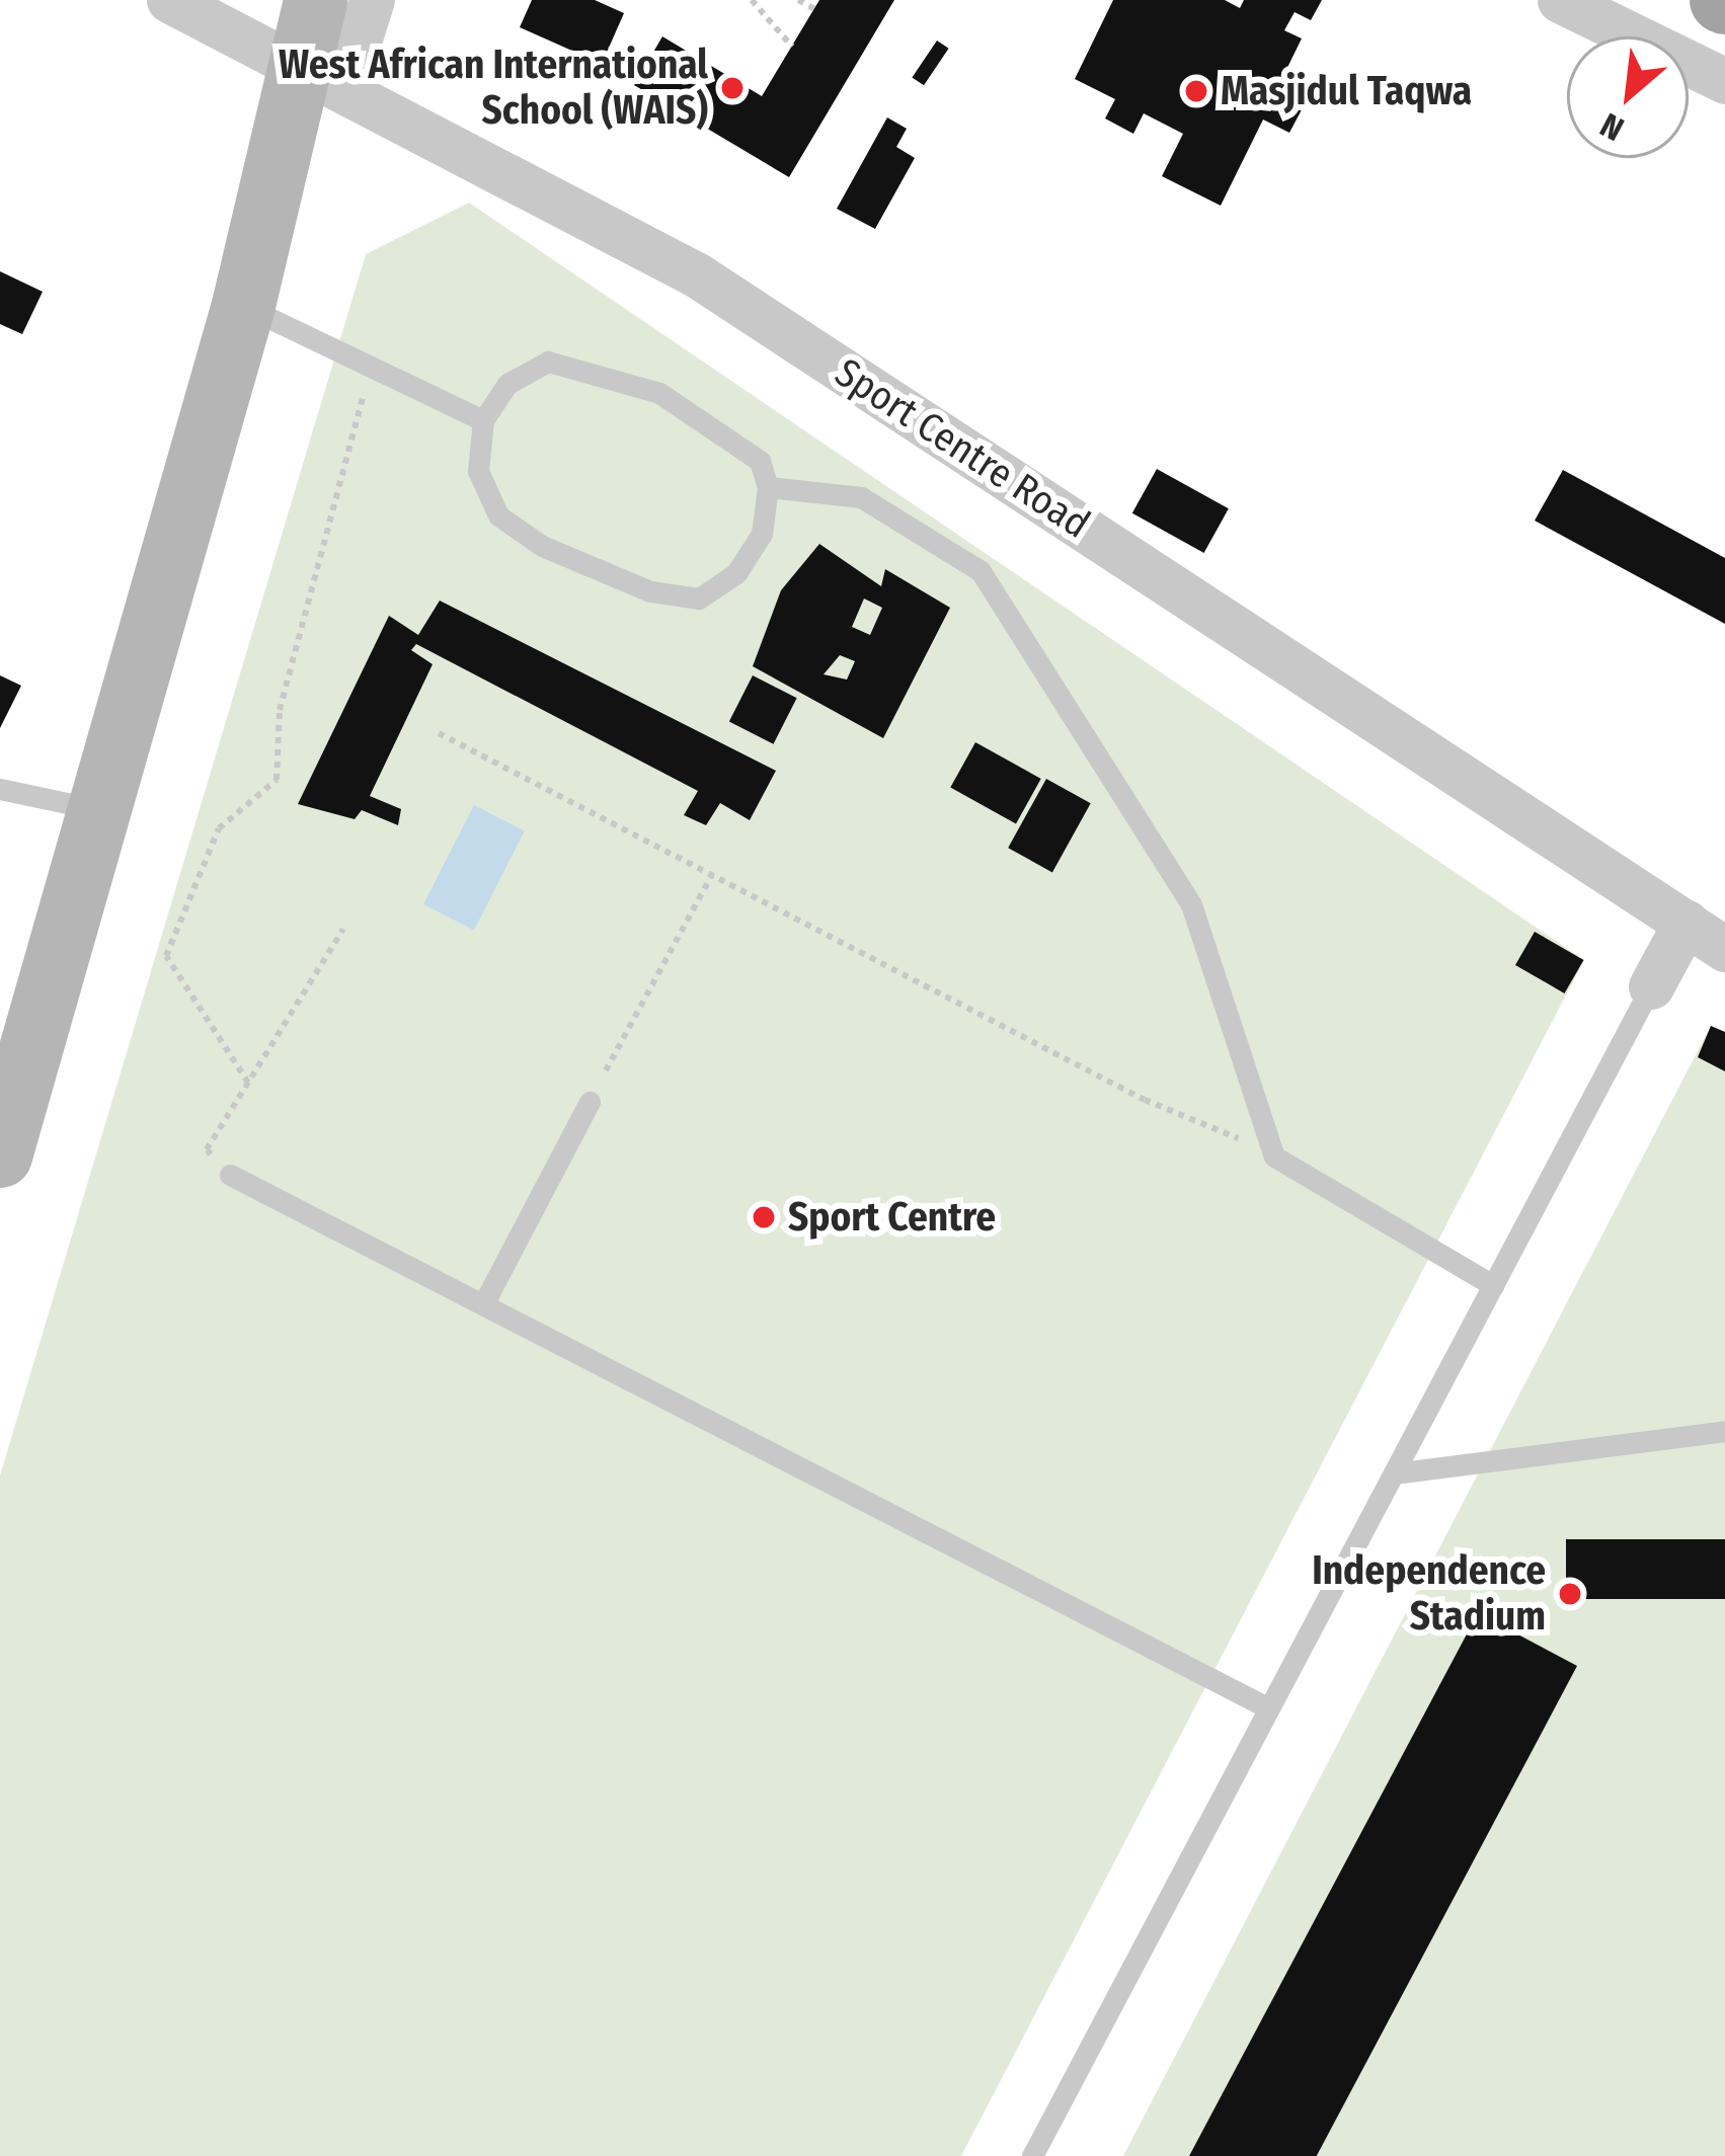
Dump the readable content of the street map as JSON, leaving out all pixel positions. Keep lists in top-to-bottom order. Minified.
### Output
{"streets":{"street":["Sport Centre Road"]},"places":["West African International School (WAIS)","Masjidul Taqwa","Sport Centre","Independence Stadium"],"north":"bottom left"}
